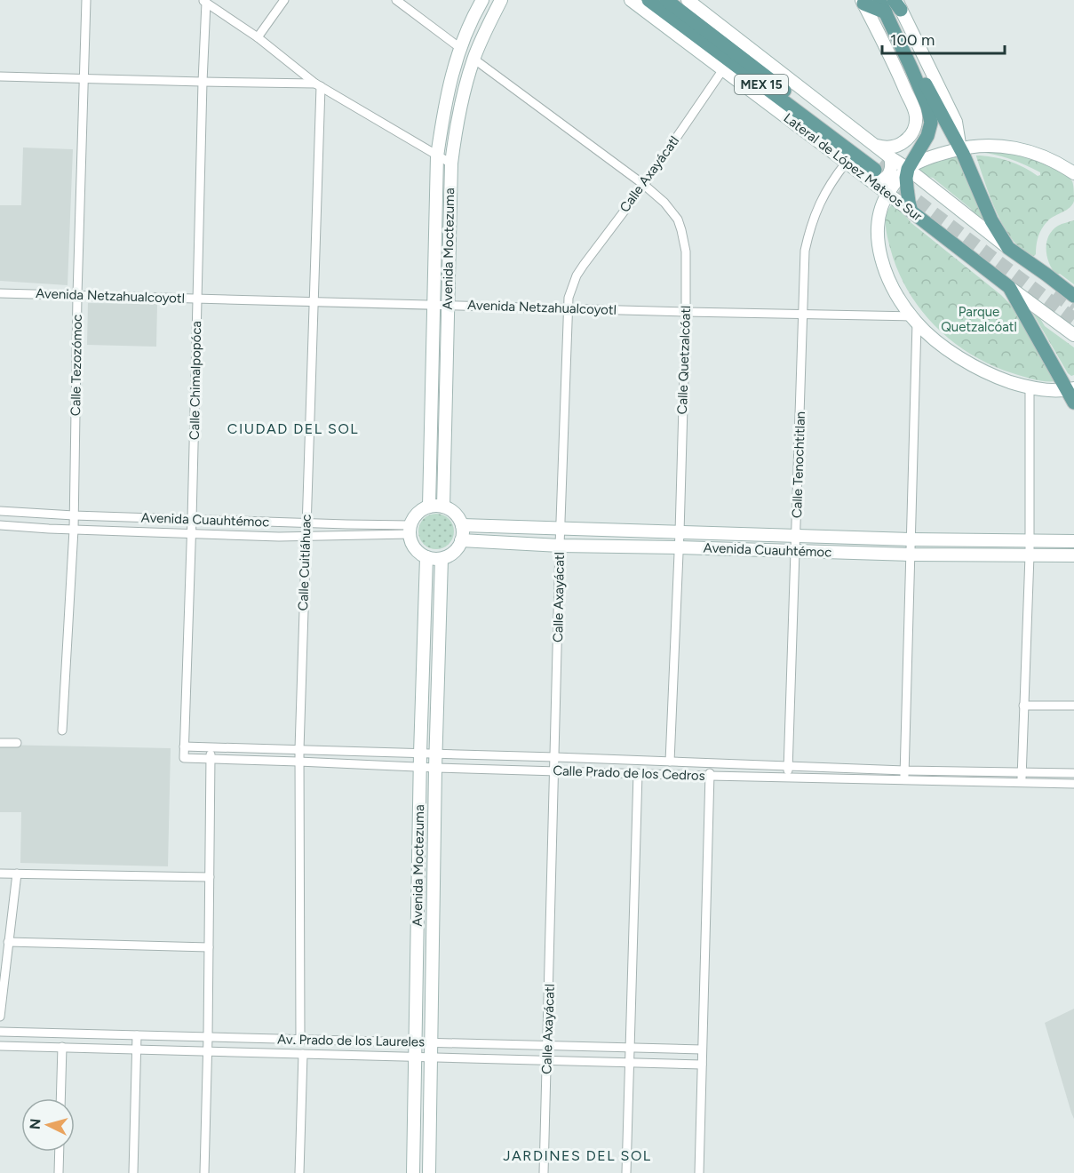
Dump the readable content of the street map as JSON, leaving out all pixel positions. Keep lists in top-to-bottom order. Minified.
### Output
{"streets":{"main road":["MEX 15","Lateral de López Mateos Sur"],"street":["Calle Axayácatl","Avenida Moctezuma","Avenida Netzahualcoyotl","Calle Quetzalcóatl","Calle Tezozómoc","Calle Chimalpopóca","Calle Tenochtitlan","Avenida Cuauhtémoc","Calle Cuitláhuac","Calle Prado de los Cedros","Av. Prado de los Laureles"]},"crossings":[["MEX 15","Lateral de López Mateos Sur"],["Lateral de López Mateos Sur","Calle Axayácatl"],["Lateral de López Mateos Sur","Calle Tenochtitlan"],["Calle Axayácatl","Avenida Netzahualcoyotl"],["Calle Axayácatl","Calle Quetzalcóatl"],["Calle Axayácatl","Avenida Cuauhtémoc"],["Calle Axayácatl","Calle Prado de los Cedros"],["Calle Axayácatl","Av. Prado de los Laureles"],["Avenida Moctezuma","Avenida Netzahualcoyotl"],["Avenida Moctezuma","Calle Quetzalcóatl"],["Avenida Moctezuma","Avenida Cuauhtémoc"],["Avenida Moctezuma","Calle Prado de los Cedros"],["Avenida Moctezuma","Av. Prado de los Laureles"],["Avenida Netzahualcoyotl","Calle Quetzalcóatl"],["Avenida Netzahualcoyotl","Calle Tezozómoc"],["Avenida Netzahualcoyotl","Calle Chimalpopóca"],["Avenida Netzahualcoyotl","Calle Tenochtitlan"],["Avenida Netzahualcoyotl","Calle Cuitláhuac"],["Calle Quetzalcóatl","Avenida Cuauhtémoc"],["Calle Quetzalcóatl","Calle Prado de los Cedros"],["Calle Tezozómoc","Avenida Cuauhtémoc"],["Calle Chimalpopóca","Avenida Cuauhtémoc"],["Calle Chimalpopóca","Calle Prado de los Cedros"],["Calle Tenochtitlan","Avenida Cuauhtémoc"],["Calle Tenochtitlan","Calle Prado de los Cedros"],["Avenida Cuauhtémoc","Calle Cuitláhuac"],["Calle Cuitláhuac","Calle Prado de los Cedros"],["Calle Cuitláhuac","Av. Prado de los Laureles"]],"districts":["CIUDAD DEL SOL","JARDINES DEL SOL"],"parks":["Parque Quetzalcóatl"],"scale_bar":"100 m","north":"left"}
